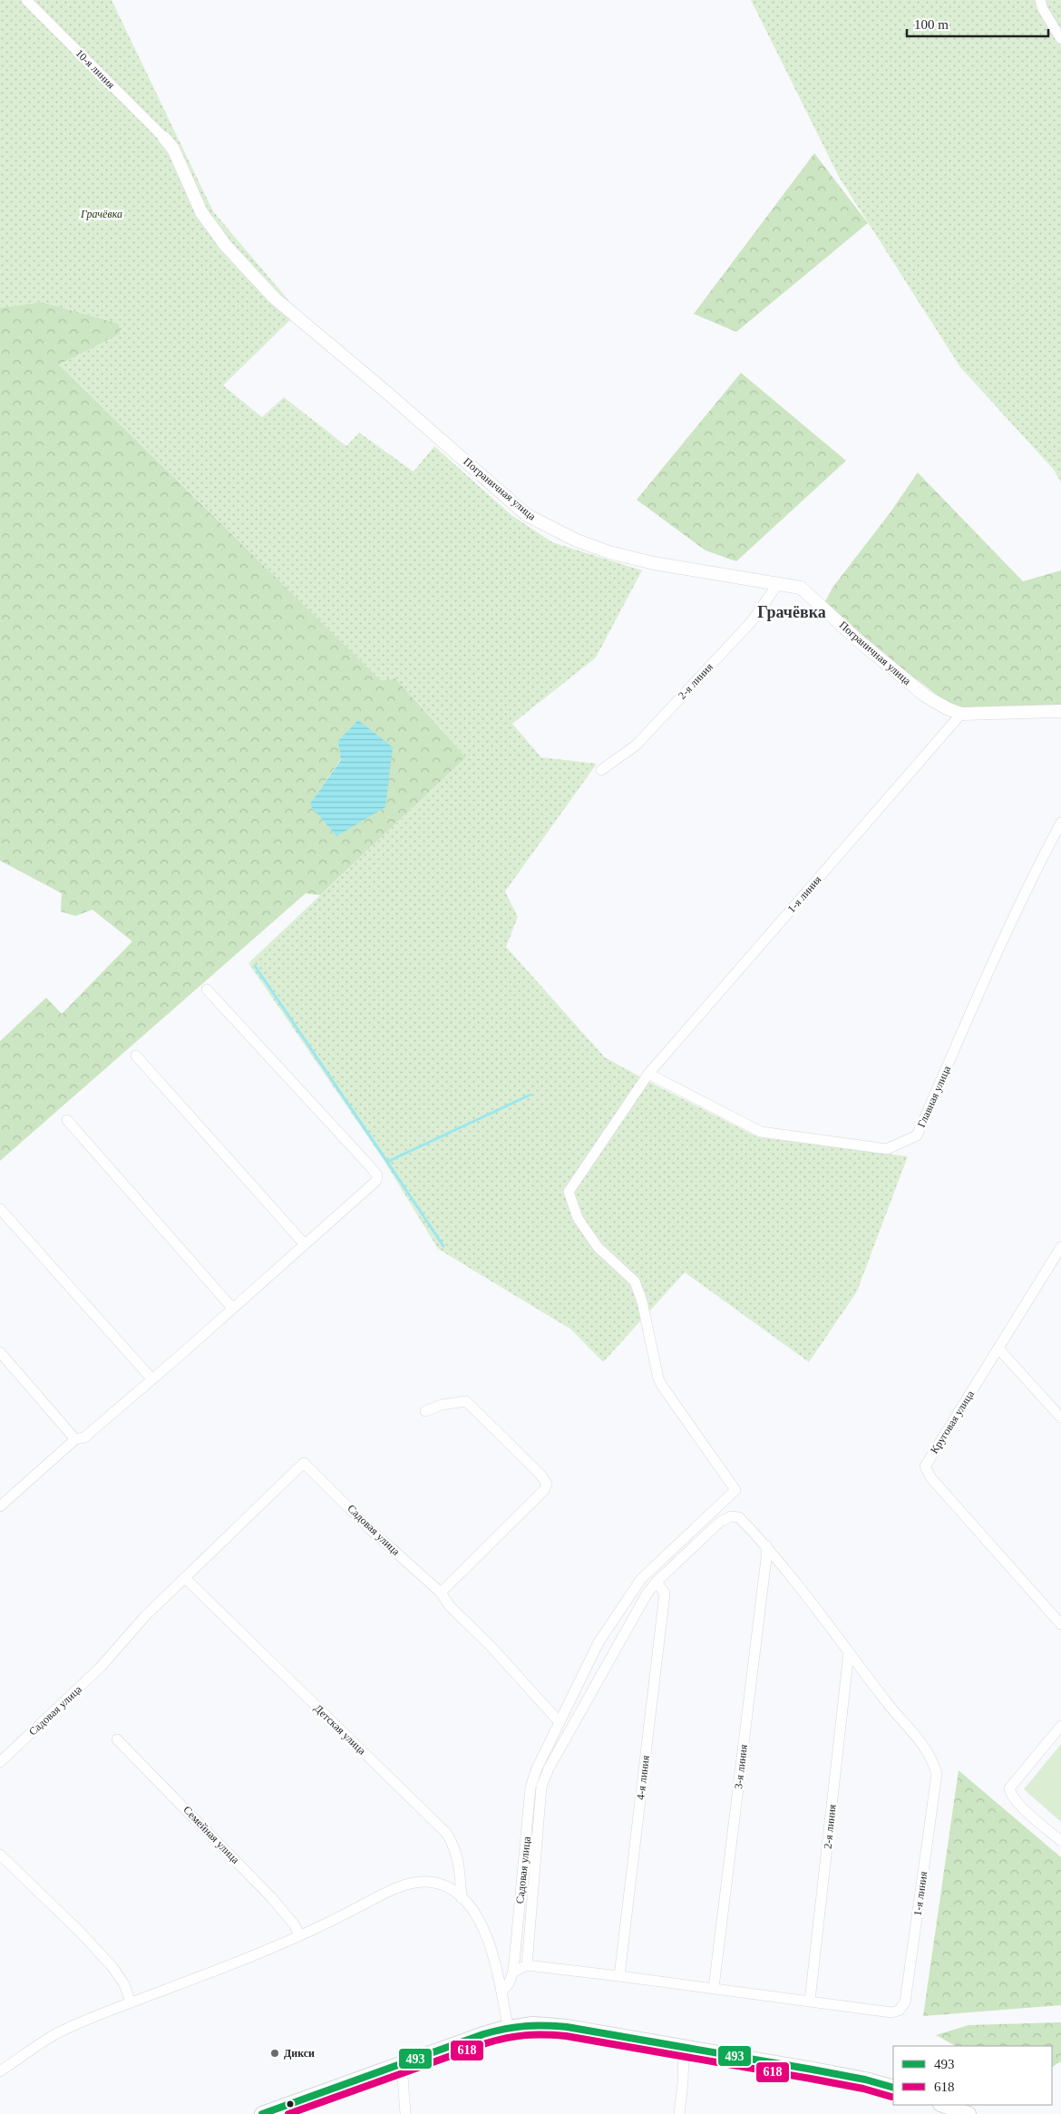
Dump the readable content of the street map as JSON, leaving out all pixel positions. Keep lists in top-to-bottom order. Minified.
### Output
{"streets":{"street":["10-я линия","Пограничная улица","2-я линия","1-я линия","Главная улица","Круговая улица","Садовая улица","Детская улица","3-я линия","4-я линия","Семейная улица"]},"crossings":[["10-я линия","Пограничная улица"],["Пограничная улица","2-я линия"],["Пограничная улица","1-я линия"],["2-я линия","1-я линия"],["1-я линия","Главная улица"],["1-я линия","Садовая улица"],["Садовая улица","Детская улица"]],"districts":["Грачёвка"],"parks":["Грачёвка"],"places":["Дикси"],"lines":["transit line 493","transit line 618"],"legend":["493","618"],"scale_bar":"100 m"}
